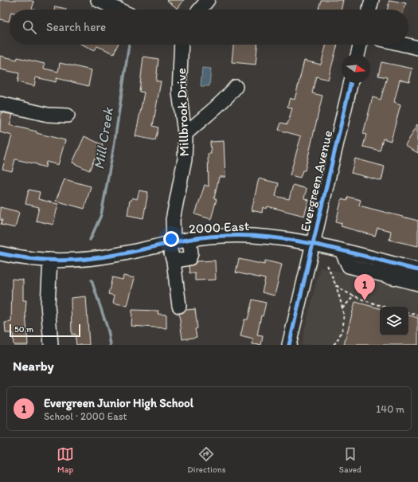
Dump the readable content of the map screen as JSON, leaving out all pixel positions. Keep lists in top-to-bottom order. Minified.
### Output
{"streets":{"street":["Millbrook Drive","Evergreen Avenue","2000 East"]},"crossings":[["Millbrook Drive","2000 East"],["Evergreen Avenue","2000 East"]],"water":["Mill Creek"],"scale_bar":"50 m","north":"right","page":{"search":"Search here","pins":"1","scale":"50 m","heading":"Nearby","list":[{"mark":"1","name":"Evergreen Junior High School","note":"School · 2000 East","value":"140 m"}],"nav":["Map","Directions","Saved"]}}
